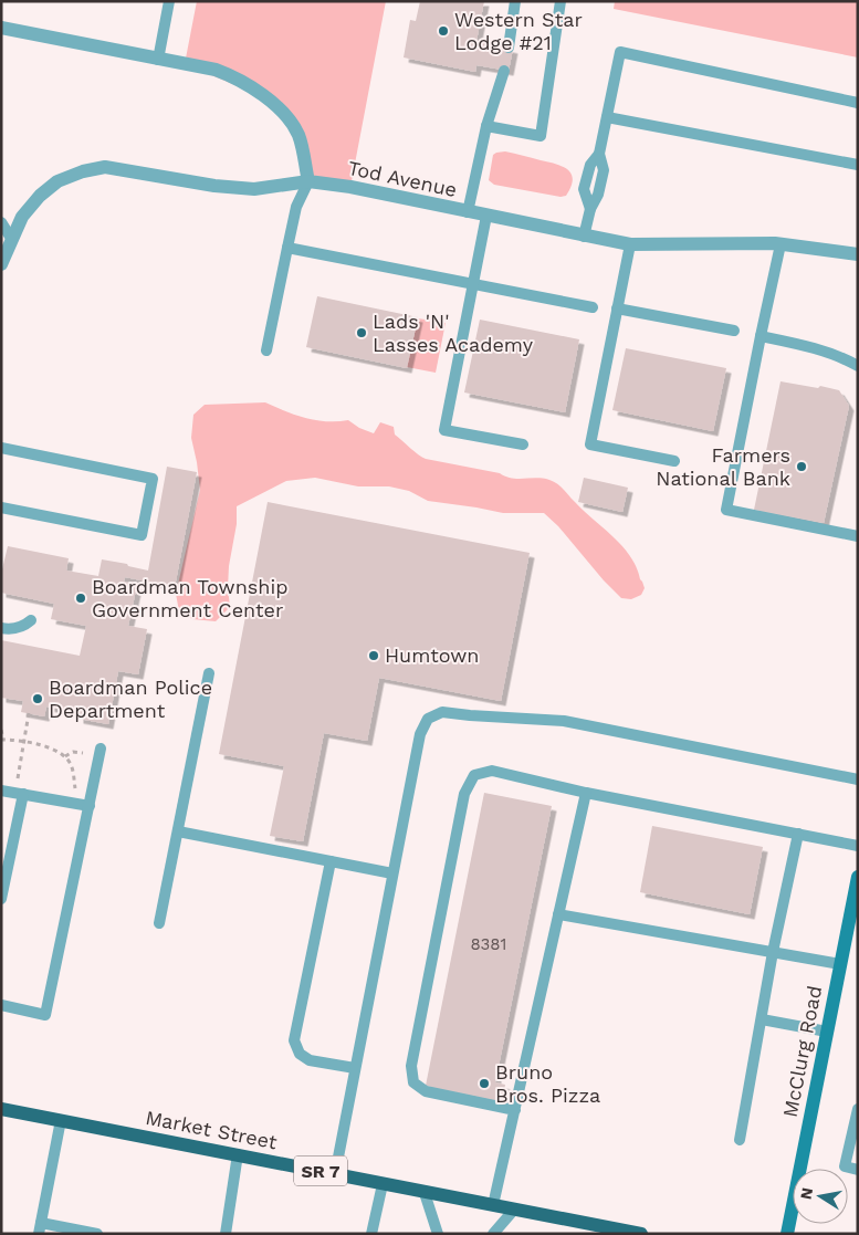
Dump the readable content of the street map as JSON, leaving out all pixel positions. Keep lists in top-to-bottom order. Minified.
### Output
{"streets":{"main road":["Market Street","SR 7"],"street":["Tod Avenue","McClurg Road"]},"places":["Western Star Lodge #21","Lads 'N' Lasses Academy","Farmers National Bank","Boardman Township Government Center","Humtown","Boardman Police Department","Bruno Bros. Pizza"],"house_numbers":["8381"],"north":"left"}
